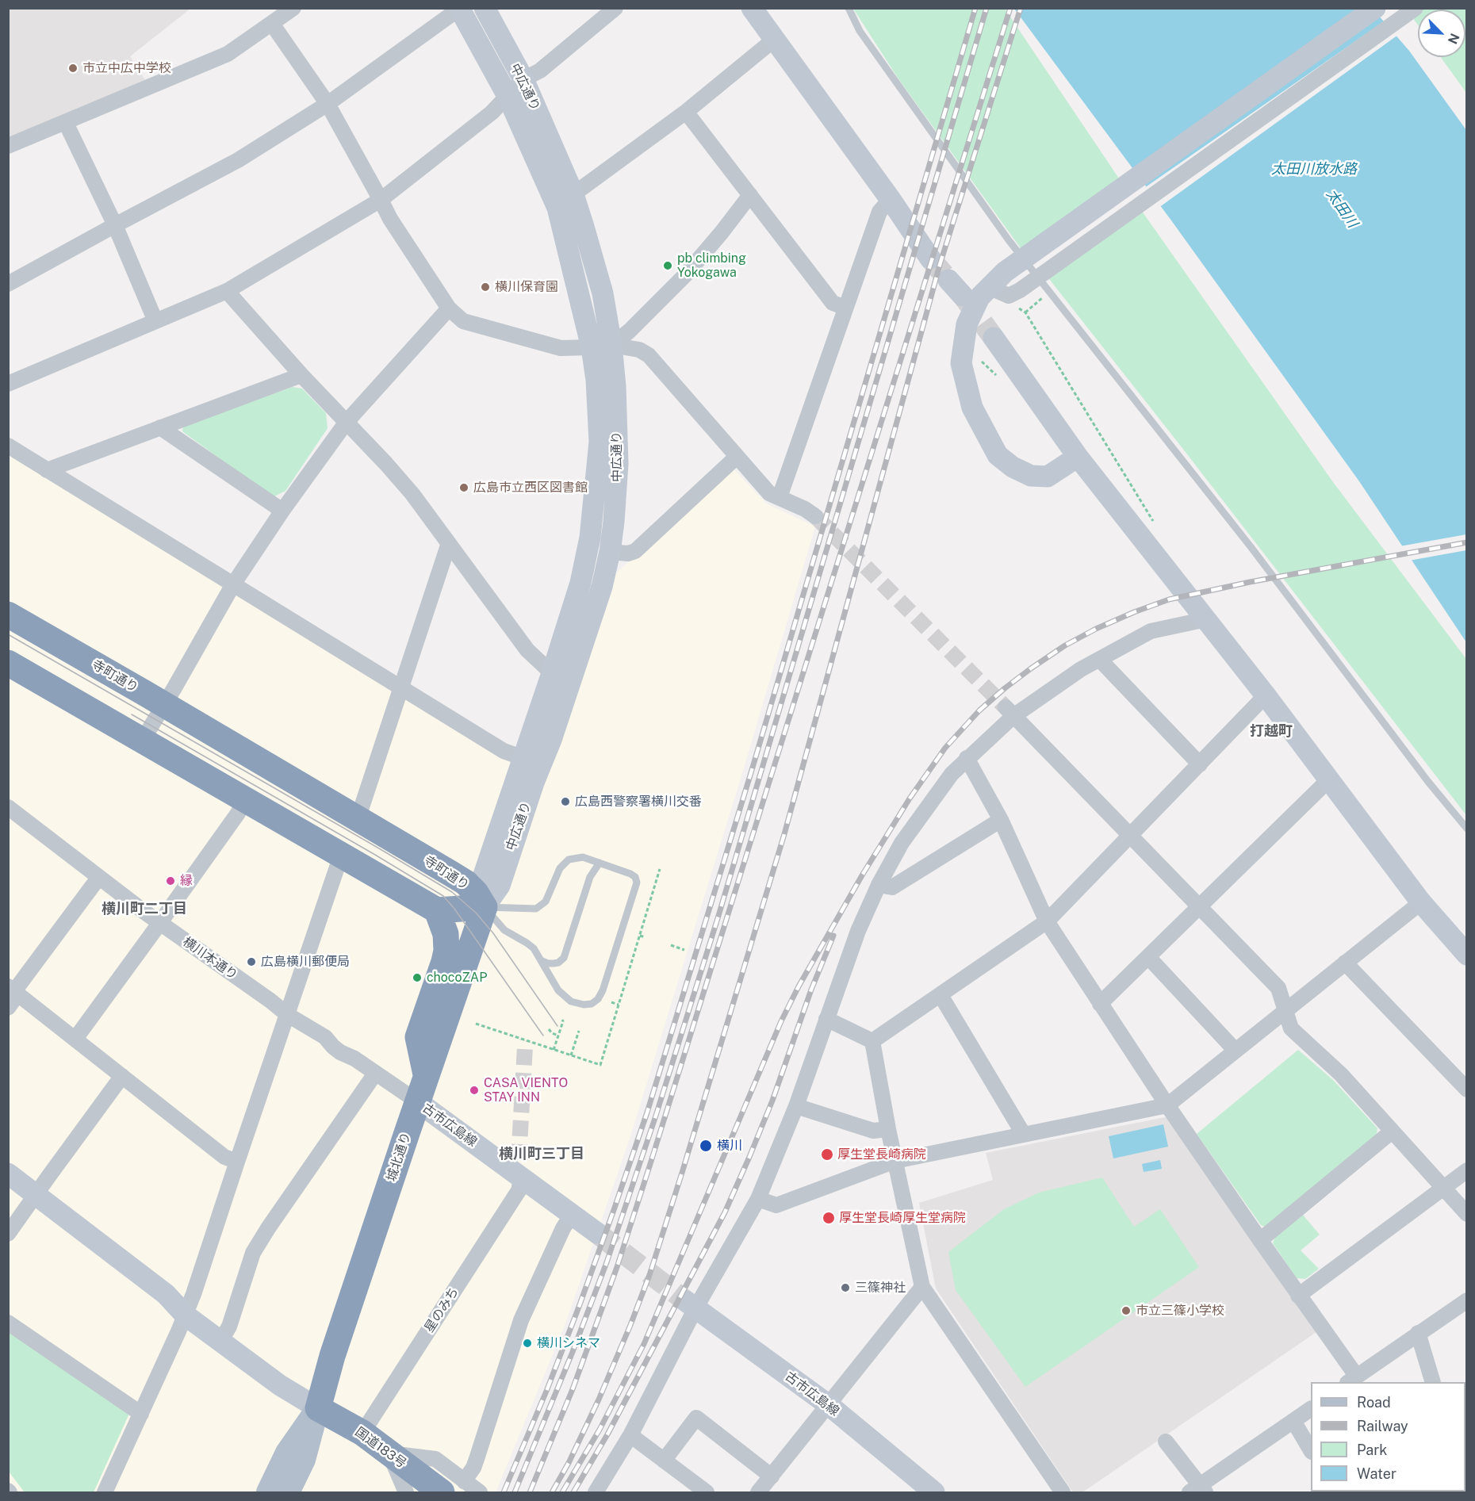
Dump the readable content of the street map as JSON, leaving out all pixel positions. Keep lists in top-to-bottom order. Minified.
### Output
{"streets":{"highway":["寺町通り","城北通り","国道183号"],"street":["中広通り","横川本通り","古市広島線","星のみち"]},"crossings":[["中広通り","寺町通り"],["中広通り","城北通り"],["寺町通り","城北通り"],["横川本通り","古市広島線"],["横川本通り","城北通り"],["古市広島線","城北通り"],["城北通り","国道183号"],["星のみち","国道183号"]],"districts":["打越町","横川町二丁目","横川町三丁目"],"water":["太田川放水路","太田川"],"places":["市立中広中学校","pb climbing Yokogawa","横川保育園","広島市立西区図書館","広島西警察署横川交番","縁","広島横川郵便局","chocoZAP","CASA VIENTO STAY INN","横川","厚生堂長崎病院","厚生堂長崎厚生堂病院","三篠神社","市立三篠小学校","横川シネマ"],"legend":["Road","Railway","Park","Water"],"north":"bottom right"}
